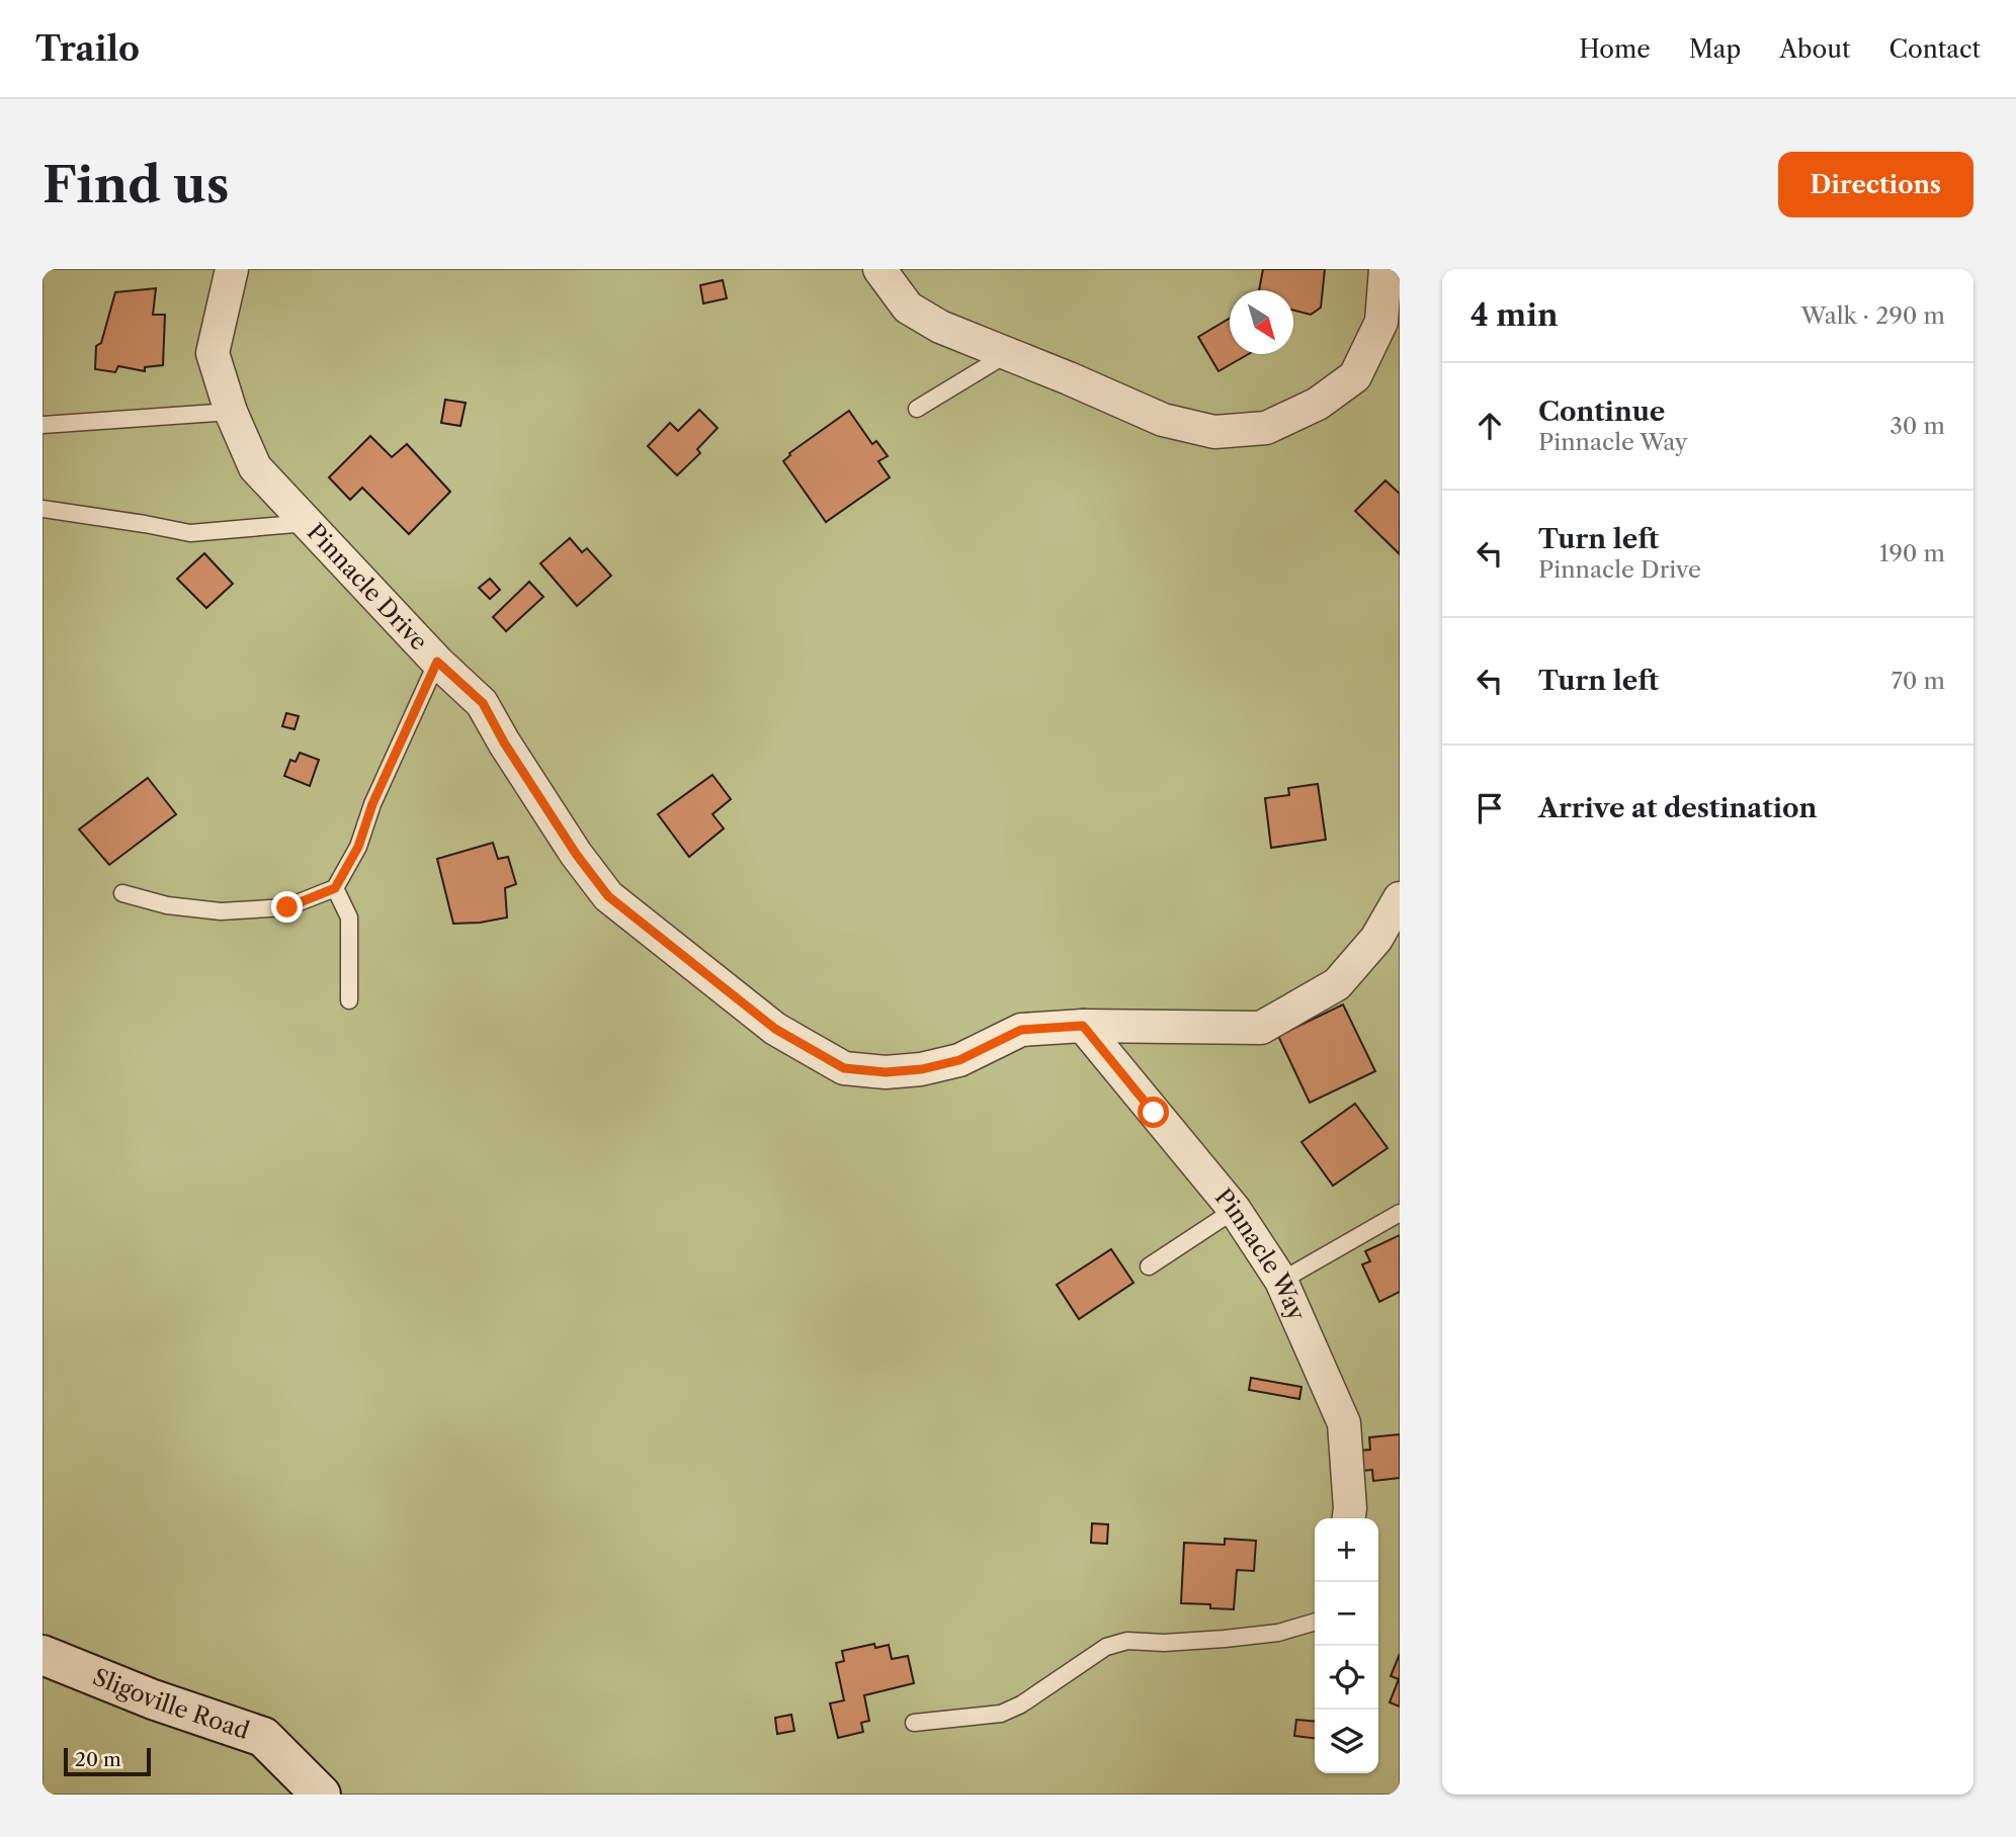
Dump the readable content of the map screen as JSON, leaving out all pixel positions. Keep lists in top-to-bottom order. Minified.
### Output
{"streets":{"street":["Pinnacle Drive","Pinnacle Way","Sligoville Road"]},"crossings":[["Pinnacle Drive","Pinnacle Way"]],"scale_bar":"20 m","north":"bottom right","page":{"header":"Trailo","nav":["Home","Map","About","Contact"],"buttons":"Directions","title":"Find us","heading":["4 min","Walk · 290 m"],"list":[["Continue","Pinnacle Way","30 m"],["Turn left","Pinnacle Drive","190 m"],["Turn left","70 m"],"Arrive at destination"],"map_buttons":["+","−"],"scale":"20 m"}}
